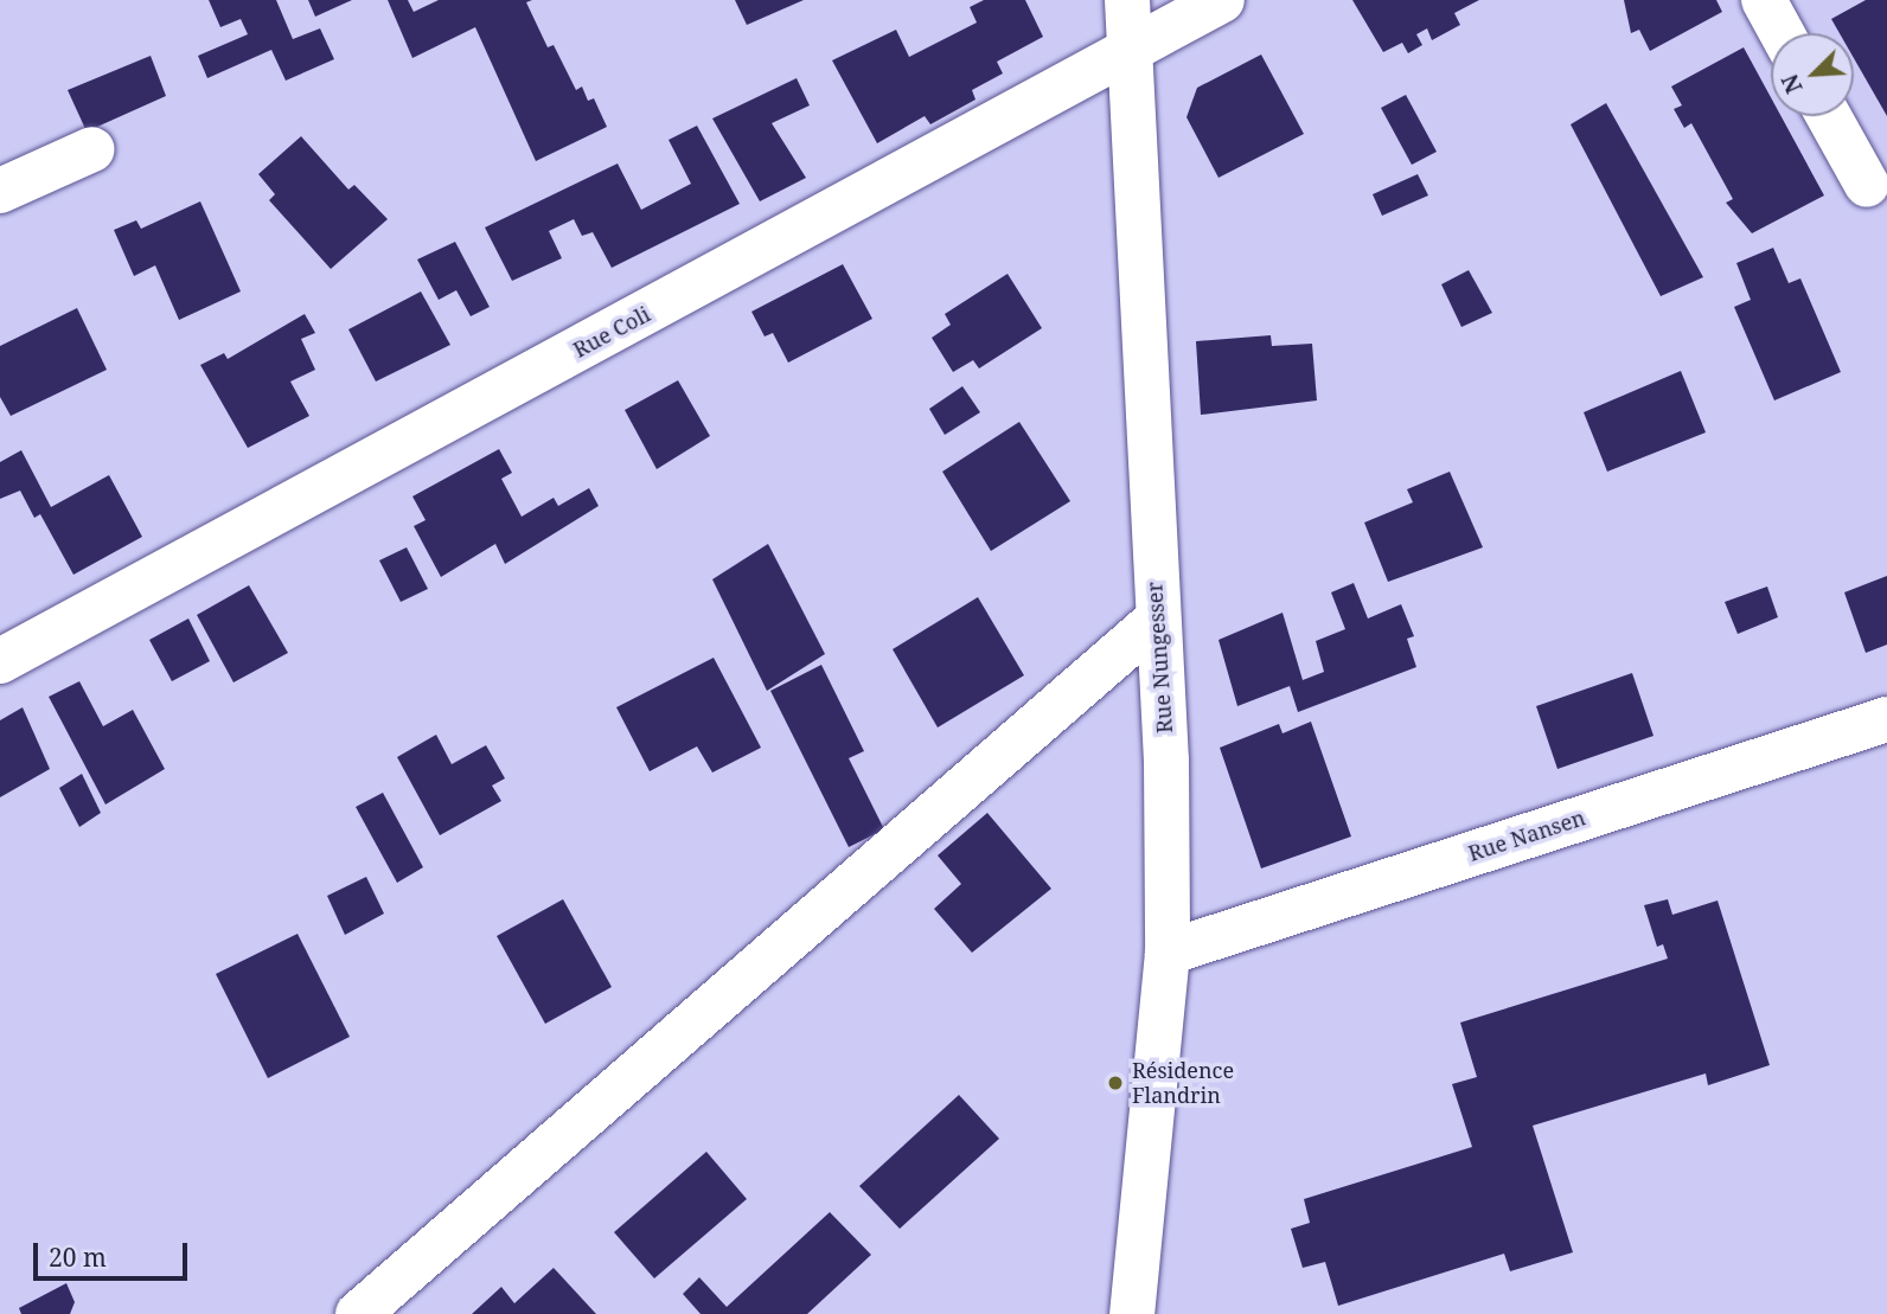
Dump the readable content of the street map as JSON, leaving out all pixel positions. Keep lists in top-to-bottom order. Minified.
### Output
{"streets":{"street":["Rue Coli","Rue Nungesser","Rue Nansen"]},"crossings":[["Rue Coli","Rue Nungesser"],["Rue Nungesser","Rue Nansen"]],"places":["Résidence Flandrin"],"scale_bar":"20 m","north":"bottom left"}
